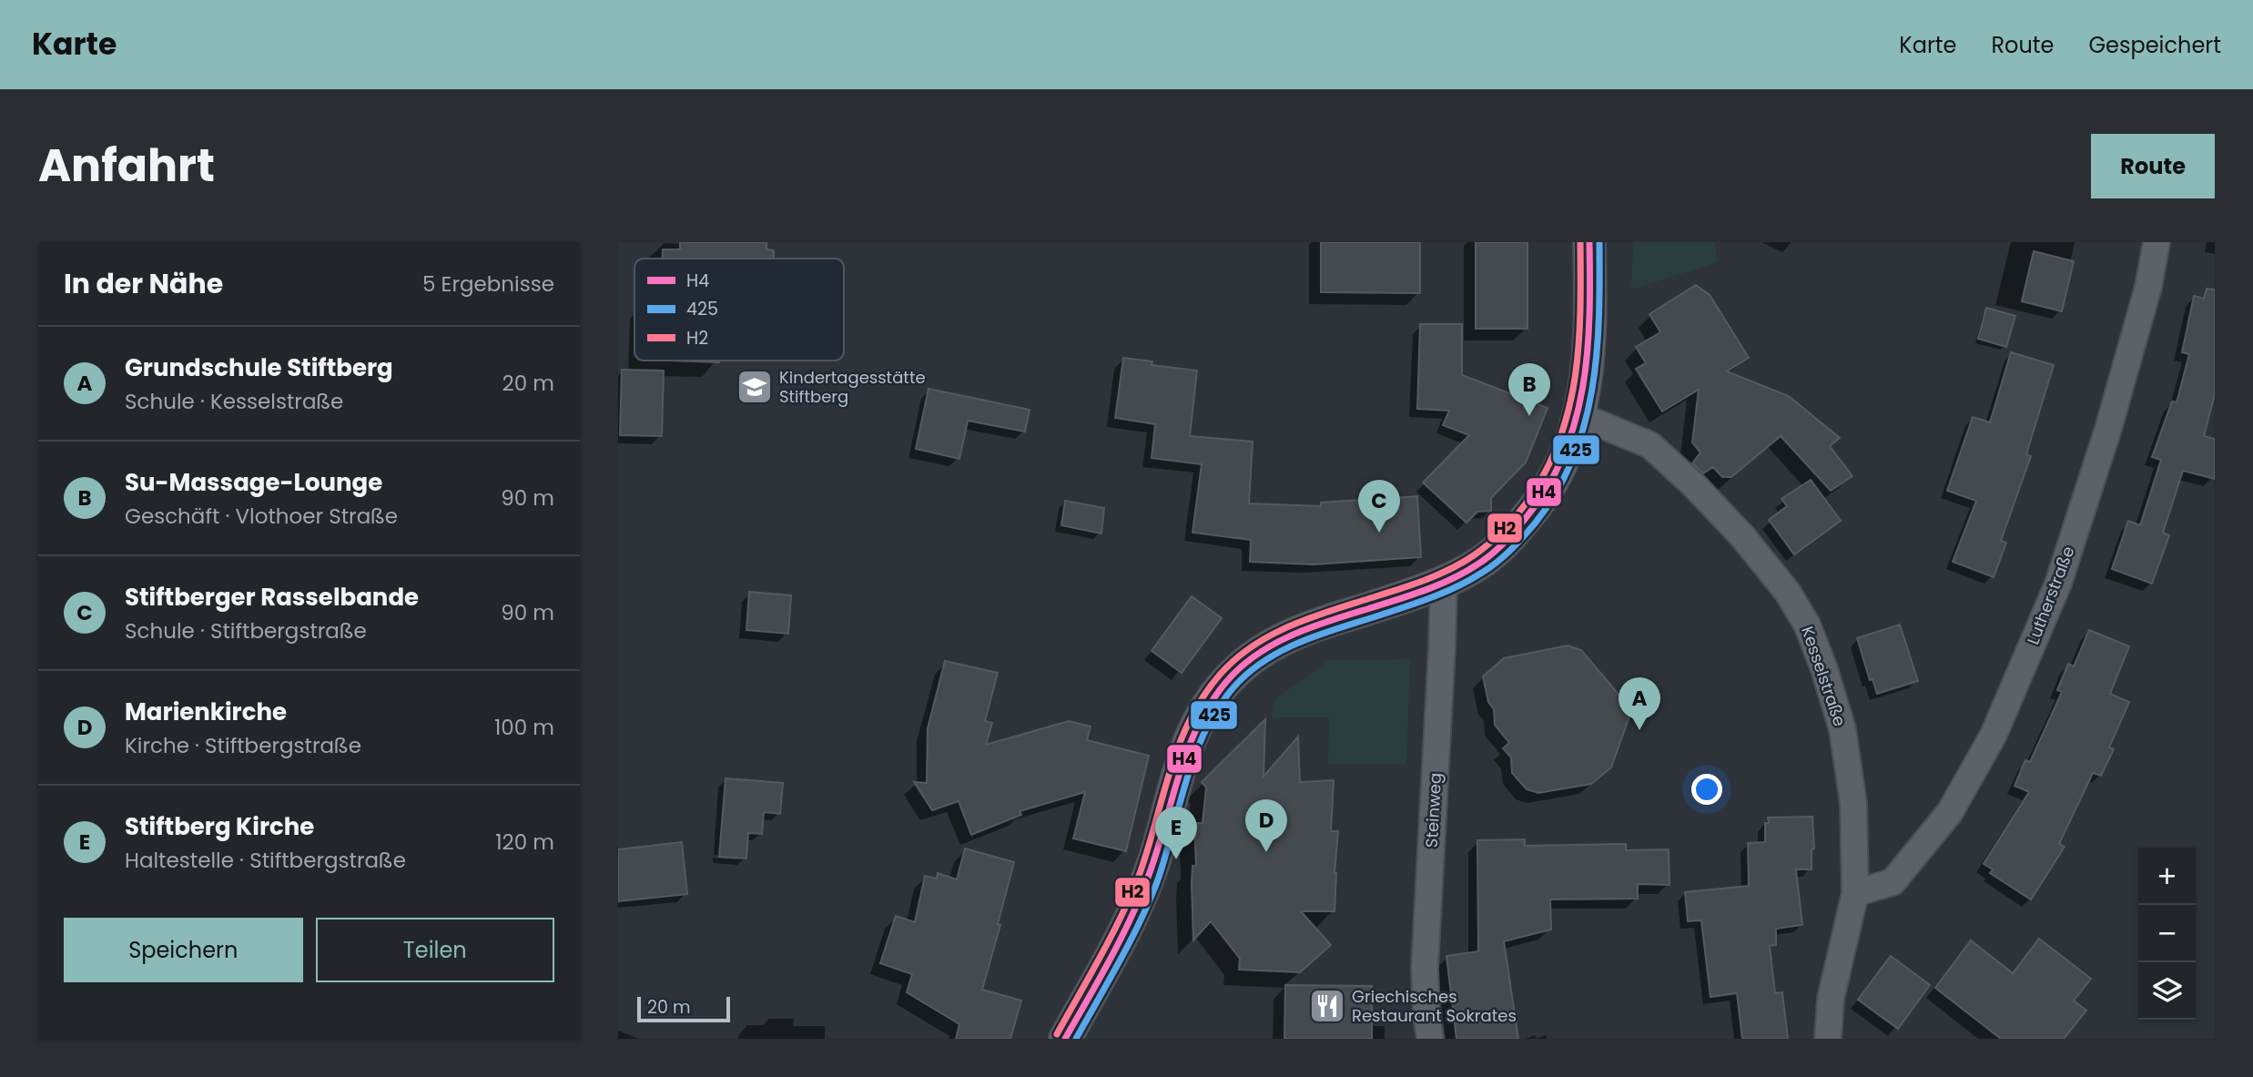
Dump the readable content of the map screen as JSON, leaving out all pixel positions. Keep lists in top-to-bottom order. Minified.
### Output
{"streets":{"street":["Lutherstraße","Kesselstraße","Steinweg"]},"crossings":[["Lutherstraße","Kesselstraße"]],"places":{"school or university":["Kindertagesstätte Stiftberg"],"restaurant":["Griechisches Restaurant Sokrates"]},"lines":["transit line H4","transit line 425","transit line H2"],"legend":["H4","425","H2"],"scale_bar":"20 m","page":{"header":"Karte","nav":["Karte","Route","Gespeichert"],"title":"Anfahrt","buttons":["Route",["Speichern","Teilen"]],"heading":["In der Nähe","5 Ergebnisse"],"list":[{"mark":"A","name":"Grundschule Stiftberg","note":"Schule · Kesselstraße","value":"20 m"},{"mark":"B","name":"Su-Massage-Lounge","note":"Geschäft · Vlothoer Straße","value":"90 m"},{"mark":"C","name":"Stiftberger Rasselbande","note":"Schule · Stiftbergstraße","value":"90 m"},{"mark":"D","name":"Marienkirche","note":"Kirche · Stiftbergstraße","value":"100 m"},{"mark":"E","name":"Stiftberg Kirche","note":"Haltestelle · Stiftbergstraße","value":"120 m"}],"pins":["B","C","A","D","E"],"map_buttons":["+","−"],"scale":"20 m"}}
